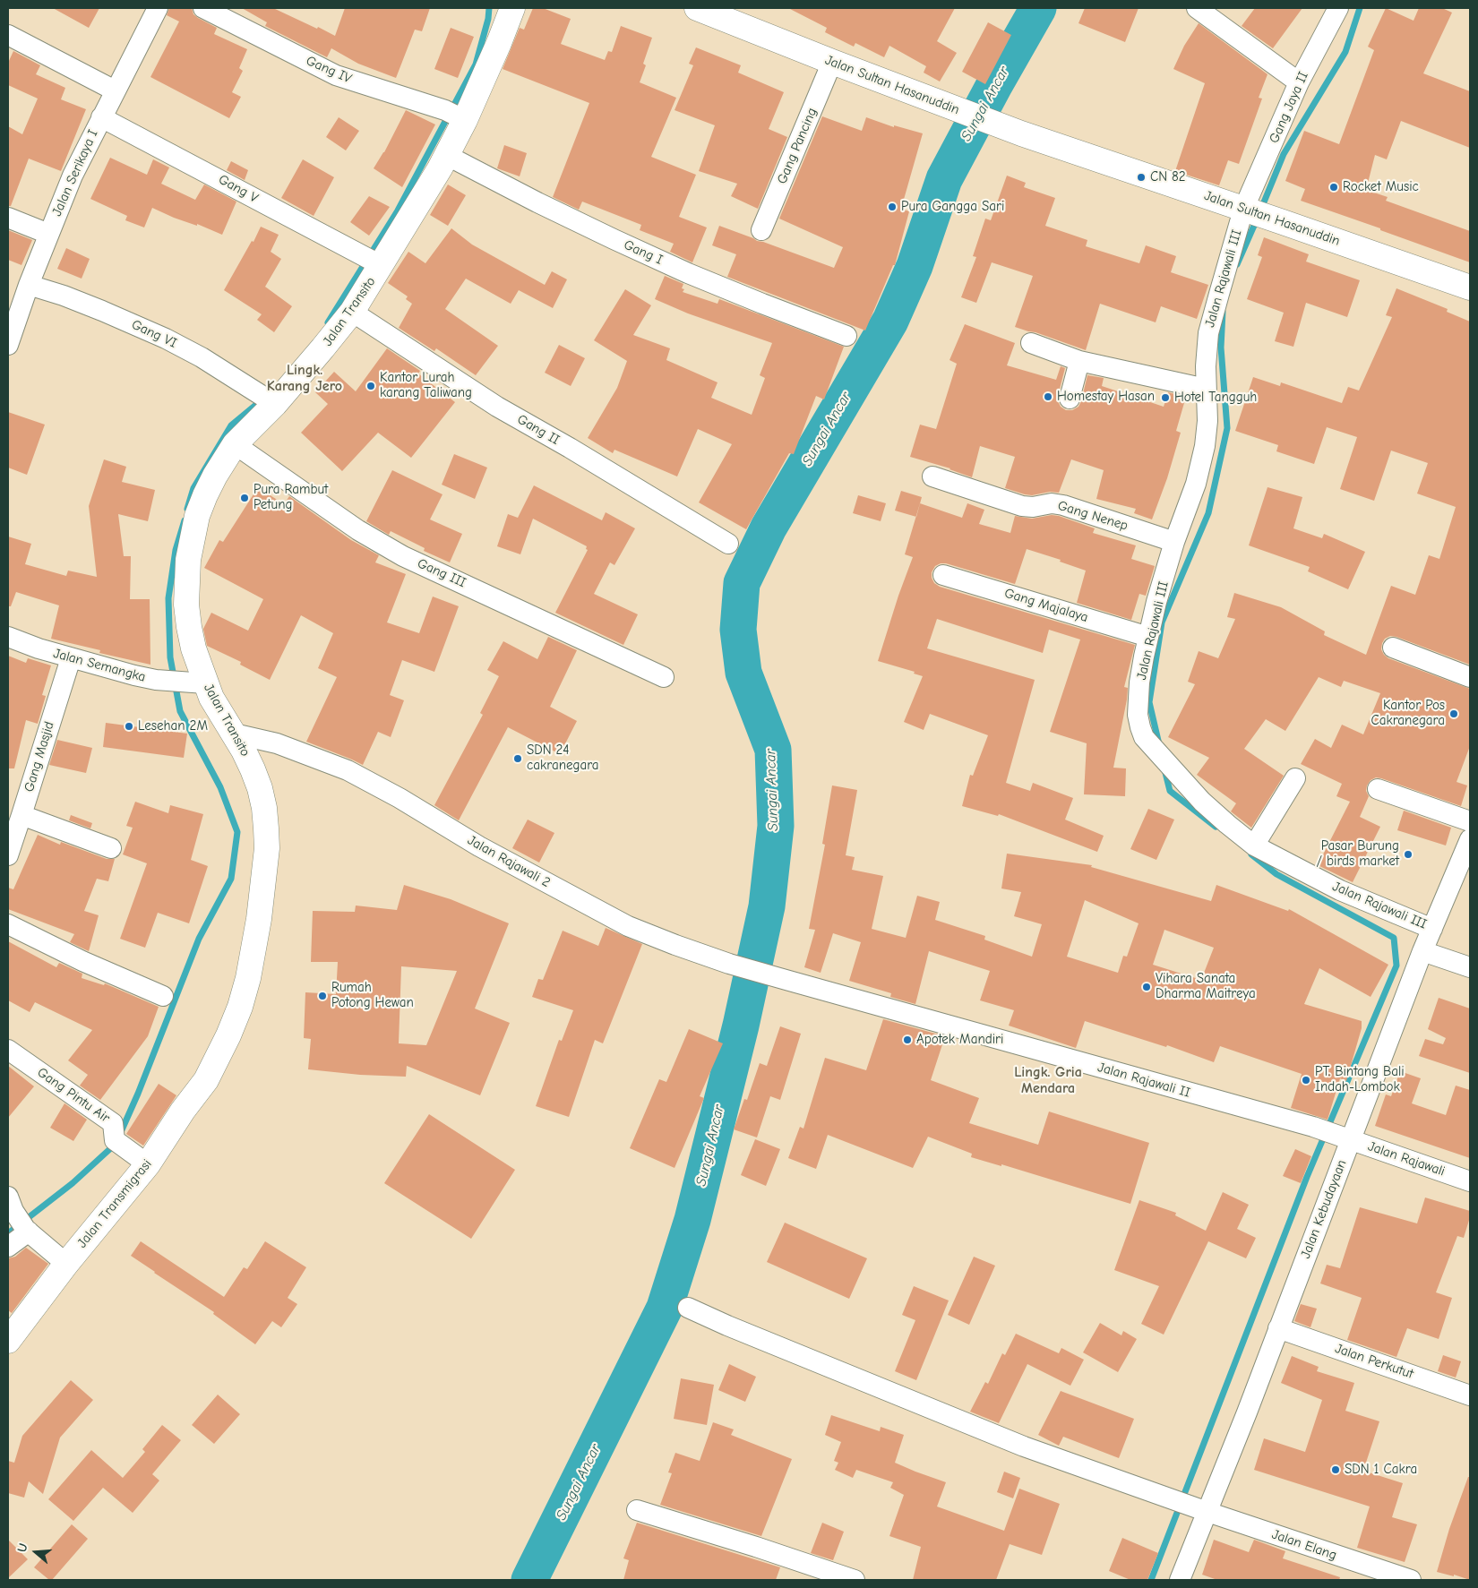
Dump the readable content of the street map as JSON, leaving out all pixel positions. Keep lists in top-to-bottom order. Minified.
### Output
{"streets":{"street":["Gang IV","Jalan Sultan Hasanuddin","Gang Jaya II","Gang Pancing","Jalan Serikaya I","Gang V","Gang I","Jalan Rajawali III","Jalan Transito","Gang VI","Gang II","Gang Nenep","Gang III","Gang Majalaya","Jalan Semangka","Gang Masjid","Jalan Rajawali 2","Jalan Rajawali II","Gang Pintu Air","Jalan Rajawali","Jalan Transmigrasi","Jalan Kebudayaan","Jalan Perkutut","Jalan Elang"]},"crossings":[["Gang IV","Jalan Transito"],["Jalan Sultan Hasanuddin","Gang Jaya II"],["Jalan Sultan Hasanuddin","Gang Pancing"],["Jalan Sultan Hasanuddin","Jalan Rajawali III"],["Gang Jaya II","Jalan Rajawali III"],["Jalan Serikaya I","Gang V"],["Jalan Serikaya I","Gang VI"],["Gang V","Jalan Transito"],["Gang I","Jalan Transito"],["Jalan Rajawali III","Gang Nenep"],["Jalan Rajawali III","Gang Majalaya"],["Jalan Rajawali III","Jalan Kebudayaan"],["Jalan Transito","Gang VI"],["Jalan Transito","Gang II"],["Jalan Transito","Gang III"],["Jalan Transito","Jalan Semangka"],["Jalan Transito","Jalan Rajawali 2"],["Jalan Transito","Jalan Transmigrasi"],["Jalan Semangka","Gang Masjid"],["Jalan Rajawali 2","Jalan Rajawali II"],["Jalan Rajawali II","Jalan Rajawali"],["Jalan Rajawali II","Jalan Kebudayaan"],["Gang Pintu Air","Jalan Transmigrasi"],["Jalan Rajawali","Jalan Kebudayaan"],["Jalan Kebudayaan","Jalan Perkutut"],["Jalan Kebudayaan","Jalan Elang"]],"districts":["Lingk. Karang Jero","Lingk. Gria Mendara"],"water":["Sungai Ancar"],"places":["CN 82","Rocket Music","Pura Gangga Sari","Kantor Lurah karang Taliwang","Homestay Hasan","Hotel Tangguh","Pura Rambut Petung","Kantor Pos Cakranegara","Lesehan 2M","SDN 24 cakranegara","Pasar Burung / birds market","Vihara Sanata Dharma Maitreya","Rumah Potong Hewan","Apotek Mandiri","PT. Bintang Bali Indah-Lombok","SDN 1 Cakra"],"north":"left"}
